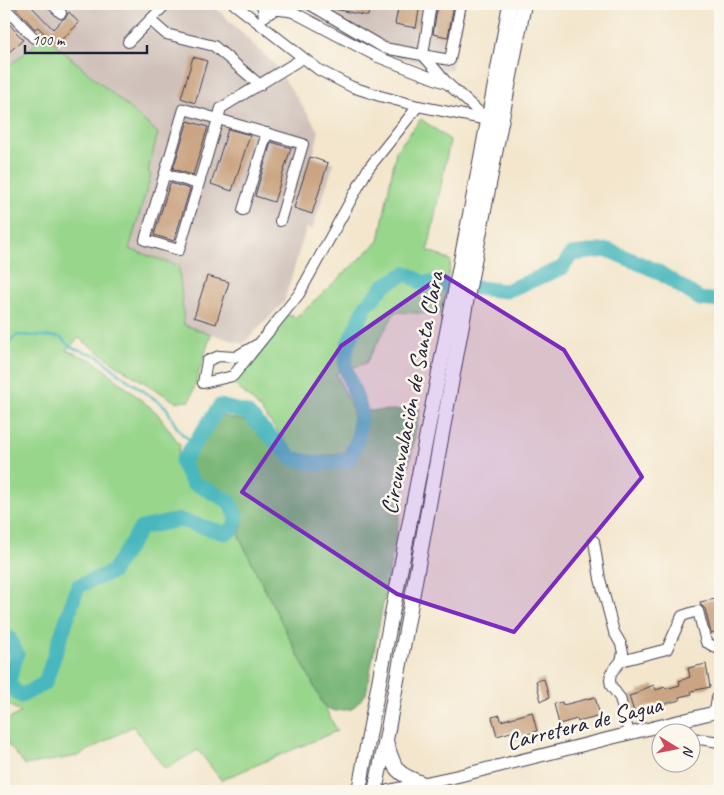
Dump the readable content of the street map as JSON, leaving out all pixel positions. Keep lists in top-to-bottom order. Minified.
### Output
{"streets":{"highway":["Circunvalación de Santa Clara"],"main road":["Carretera de Sagua"]},"scale_bar":"100 m","north":"right"}
